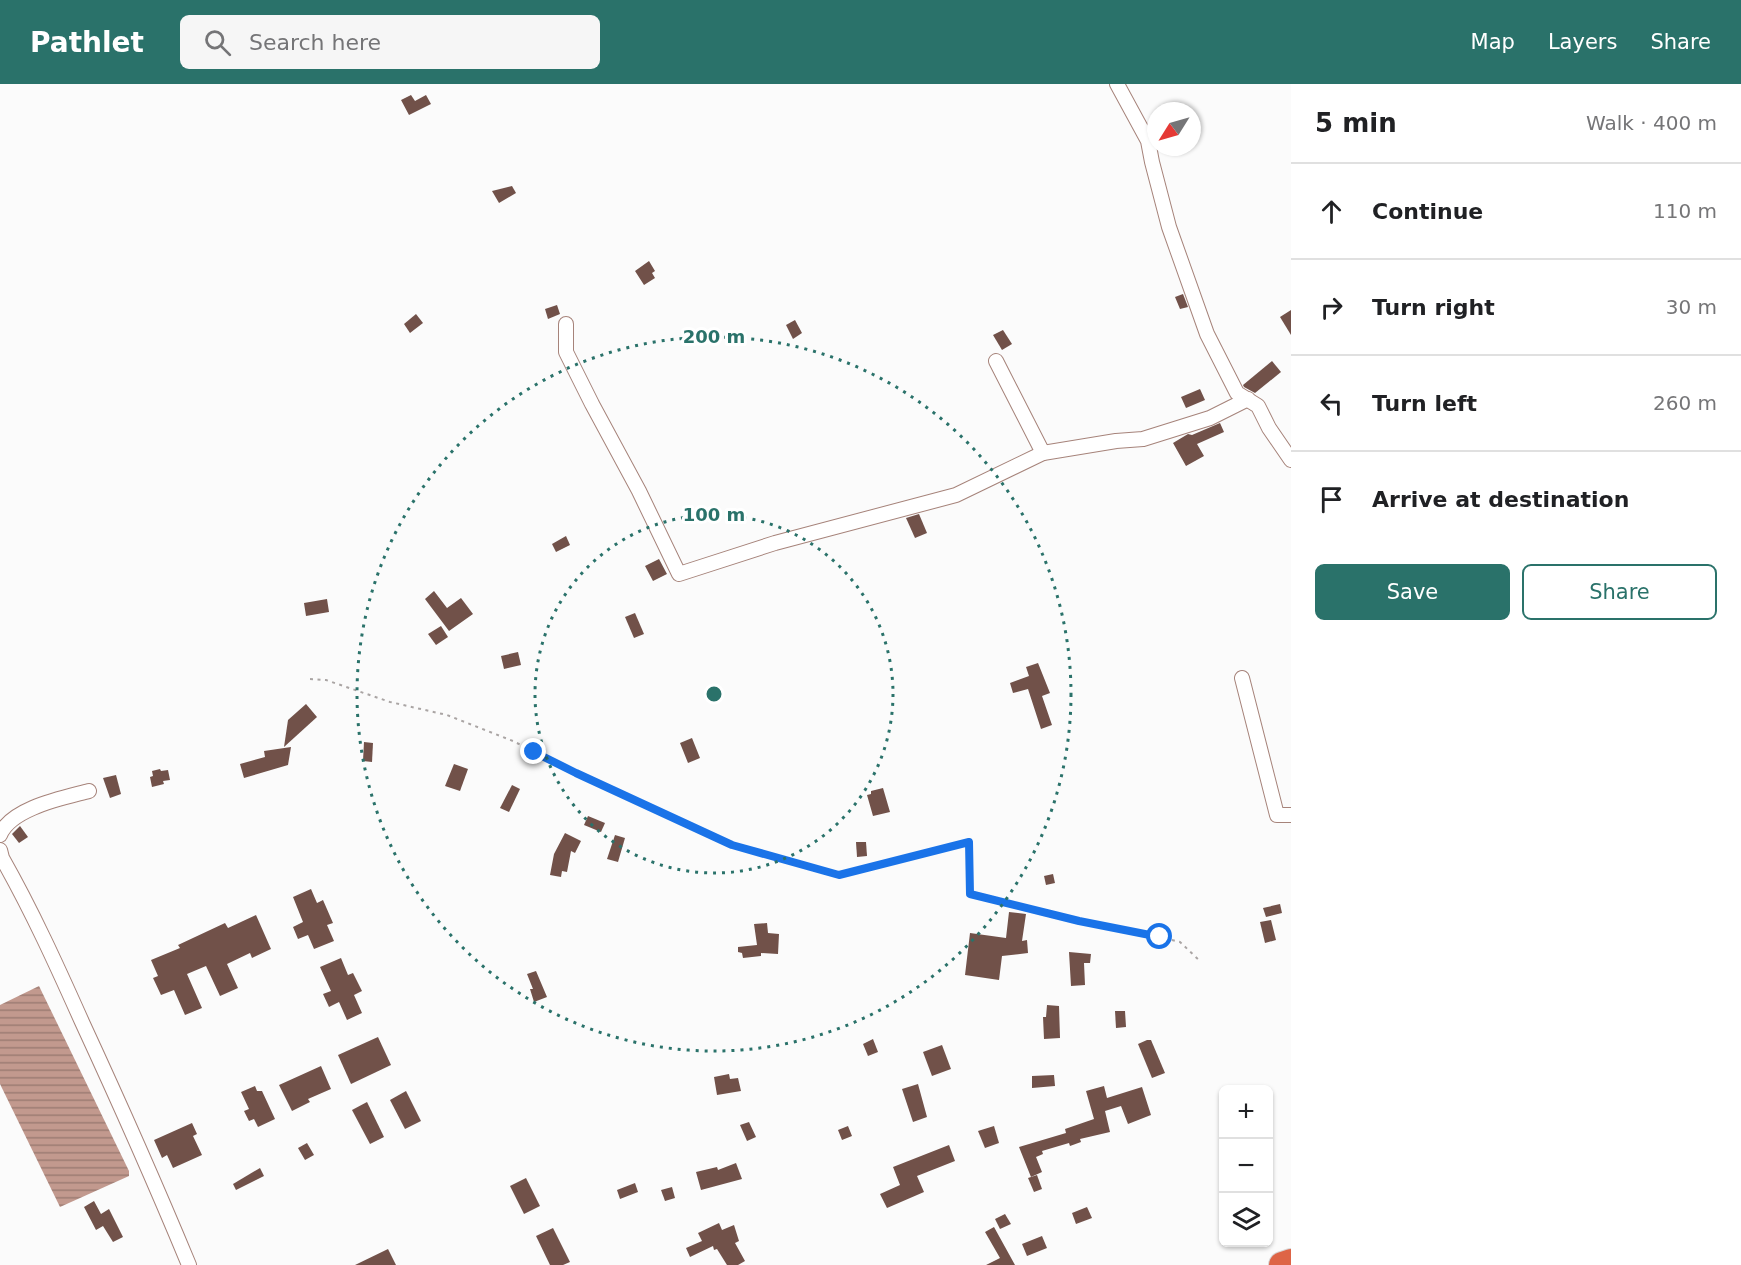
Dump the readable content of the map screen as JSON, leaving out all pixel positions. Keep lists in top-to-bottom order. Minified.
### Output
{"north":"bottom left","page":{"header":"Pathlet","search":"Search here","nav":["Map","Layers","Share"],"heading":["5 min","Walk · 400 m"],"list":[["Continue","110 m"],["Turn right","30 m"],["Turn left","260 m"],"Arrive at destination"],"buttons":["Save","Share"],"map_buttons":["+","−"]},"rings":["200 m","100 m"]}
